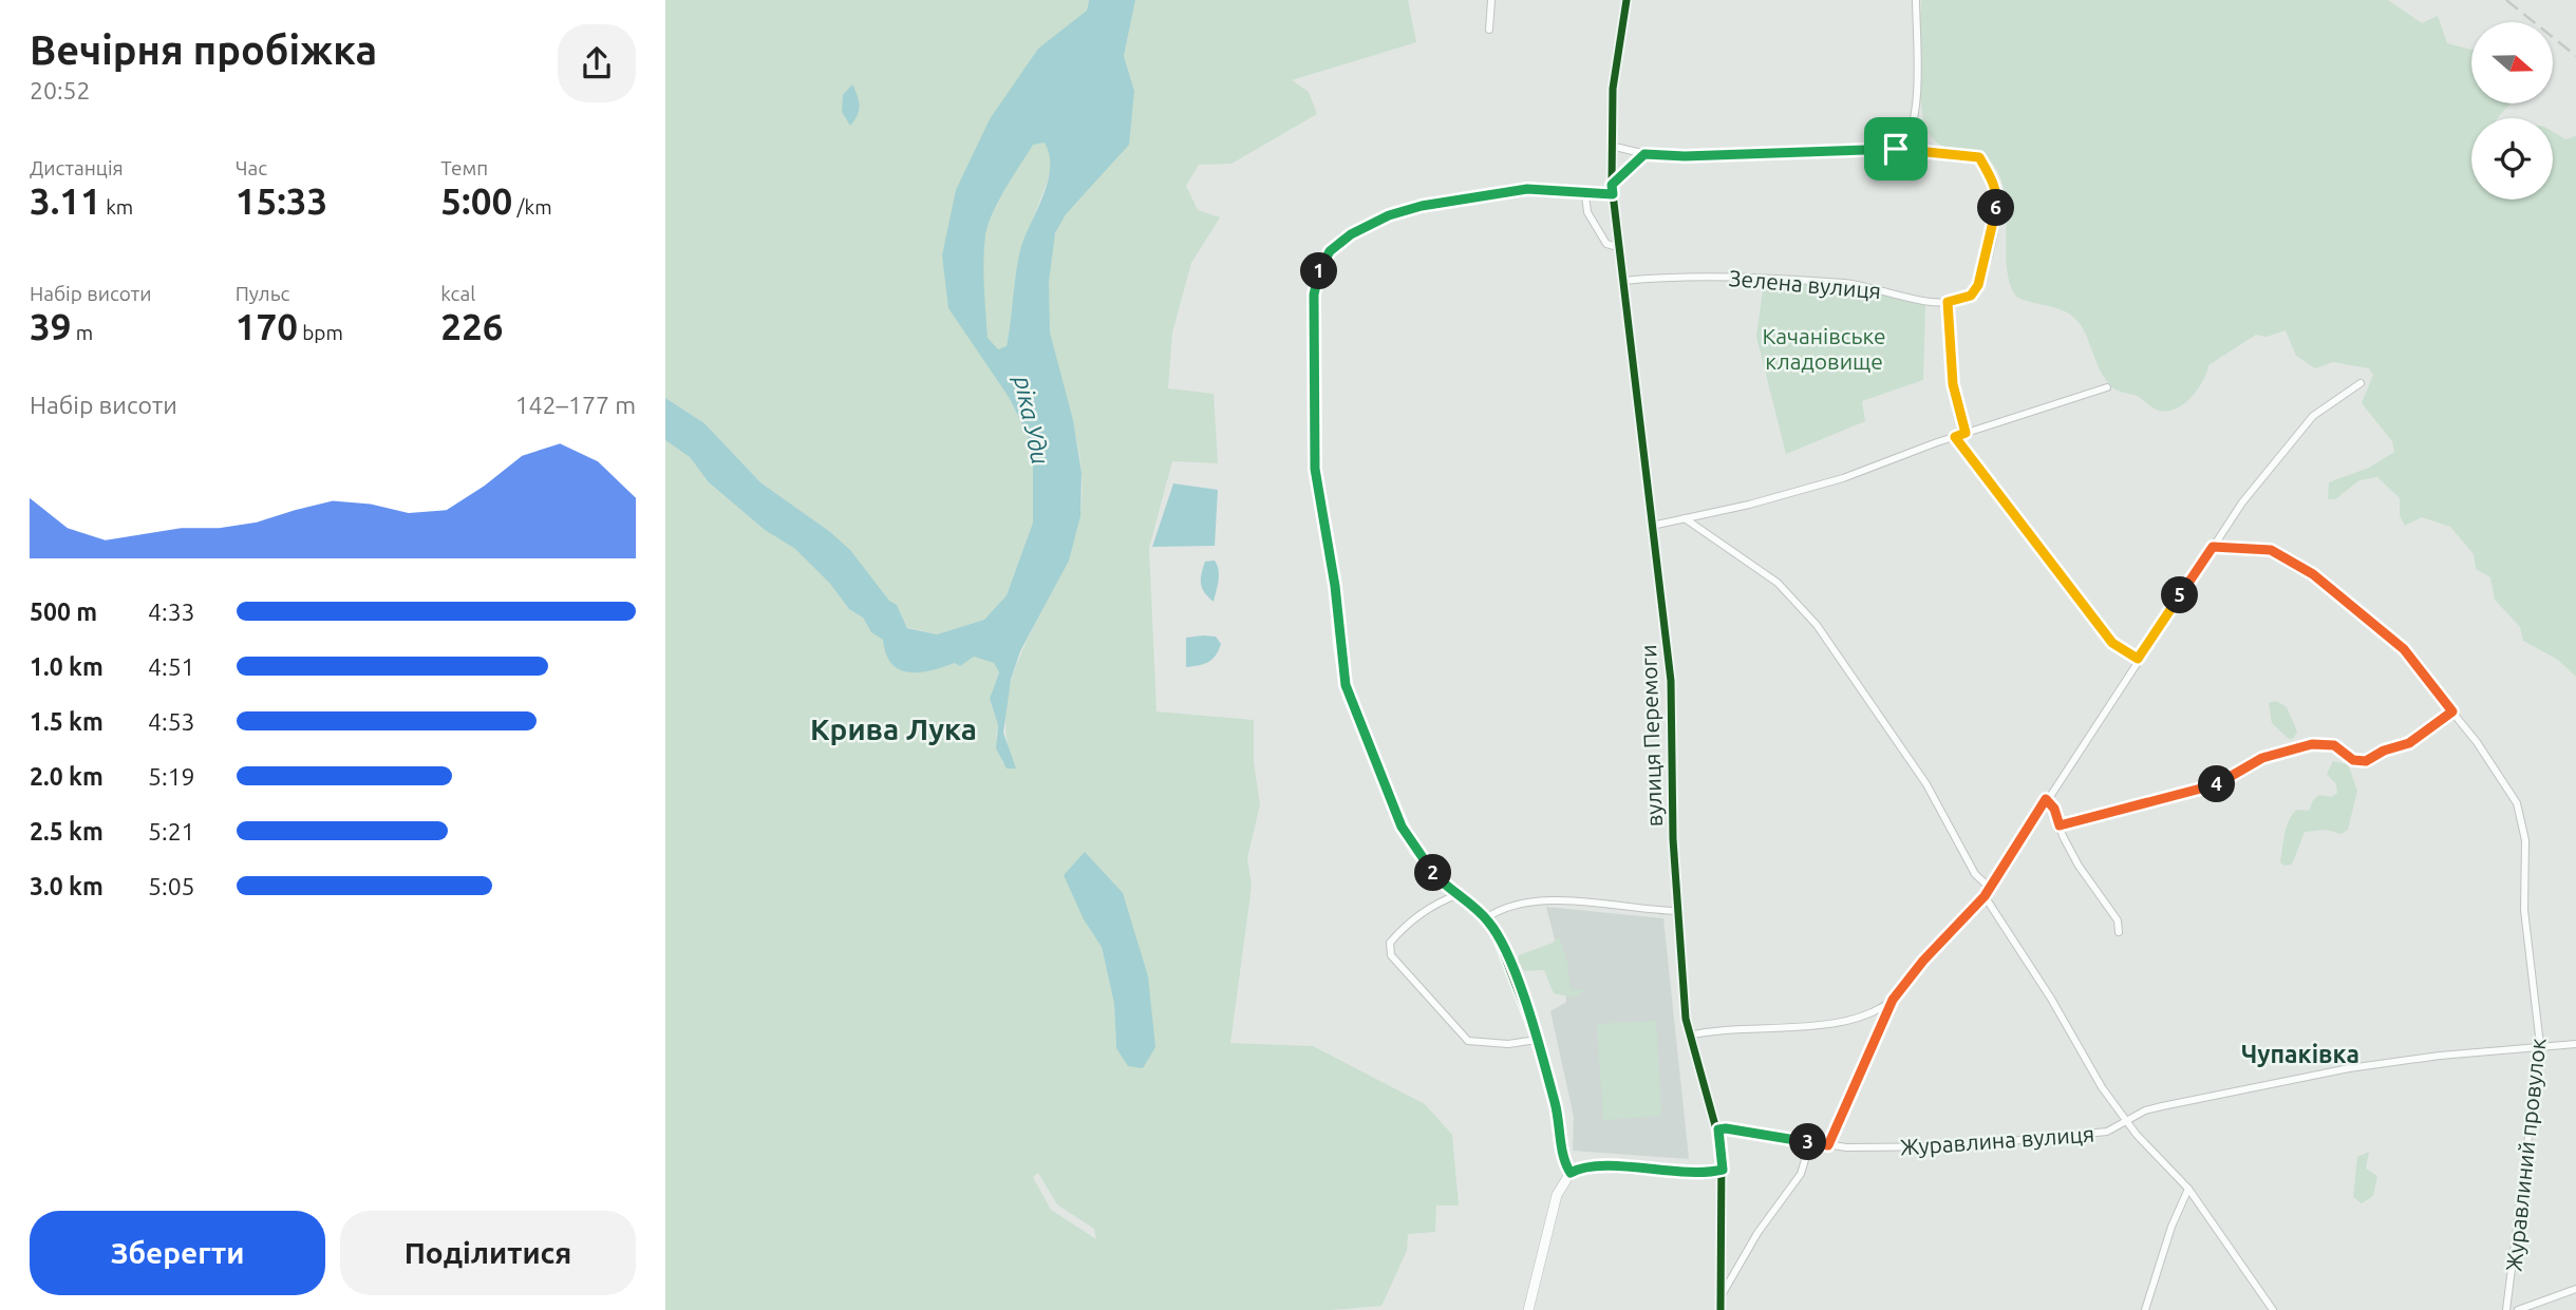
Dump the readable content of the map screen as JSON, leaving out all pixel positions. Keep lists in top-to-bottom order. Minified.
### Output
{"streets":{"street":["Зелена вулиця","вулиця Перемоги","Журавлина вулиця","Журавлиний провулок"]},"crossings":[["Зелена вулиця","вулиця Перемоги"],["вулиця Перемоги","Журавлина вулиця"],["Журавлина вулиця","Журавлиний провулок"]],"districts":["Крива Лука","Чупаківка"],"water":["ріка Уди"],"parks":["Качанівське кладовище"],"north":"right","page":{"heading":["Вечірня пробіжка","20:52"],"stats":[["Дистанція","3.11 km"],["Час","15:33"],["Темп","5:00 /km"],["Набір висоти","39 m"],["Пульс","170 bpm"],["kcal","226"]],"pins":["6","1","5","4","2","3"],"chart":["Набір висоти","142–177 m"],"list":[{"name":"500 m","note":"4:33"},{"name":"1.0 km","note":"4:51"},{"name":"1.5 km","note":"4:53"},{"name":"2.0 km","note":"5:19"},{"name":"2.5 km","note":"5:21"},{"name":"3.0 km","note":"5:05"}],"buttons":["Зберегти","Поділитися"]}}
